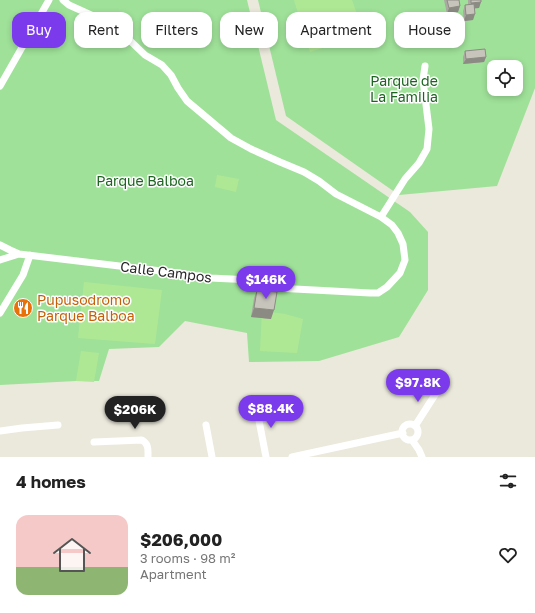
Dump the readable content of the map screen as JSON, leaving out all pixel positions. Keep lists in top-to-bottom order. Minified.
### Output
{"streets":{"street":["Calle Campos"]},"parks":["Parque de La Familia","Parque Balboa"],"places":{"restaurant":["Pupusodromo Parque Balboa"]},"page":{"chip":["Buy","Rent","Filters","New","Apartment","House"],"price":["$146K","$97.8K","$88.4K","$206K"],"heading":"4 homes","list":[{"name":"$206,000","note":"3 rooms · 98 m² · Apartment"}]}}
